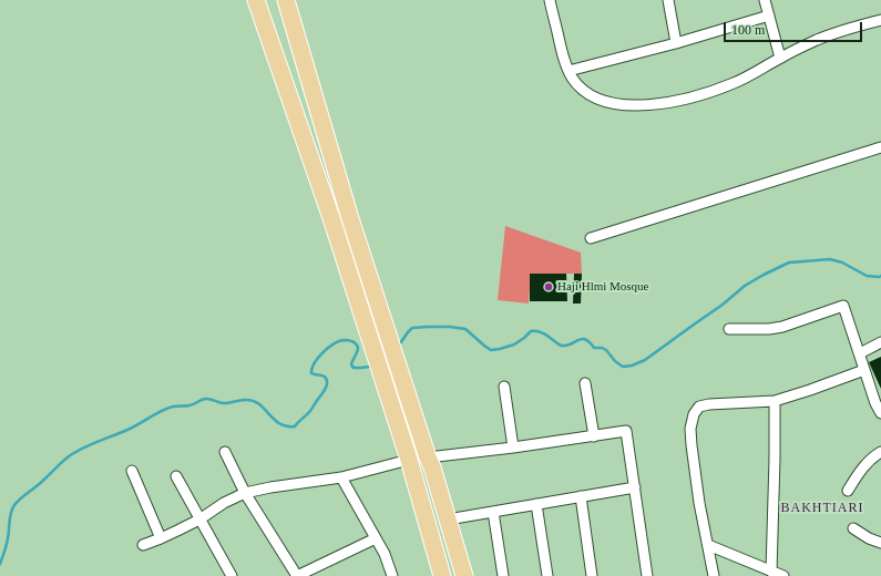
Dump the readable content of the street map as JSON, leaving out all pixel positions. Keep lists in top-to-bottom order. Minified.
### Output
{"districts":["BAKHTIARI"],"places":["Haji Hlmi Mosque"],"scale_bar":"100 m"}
